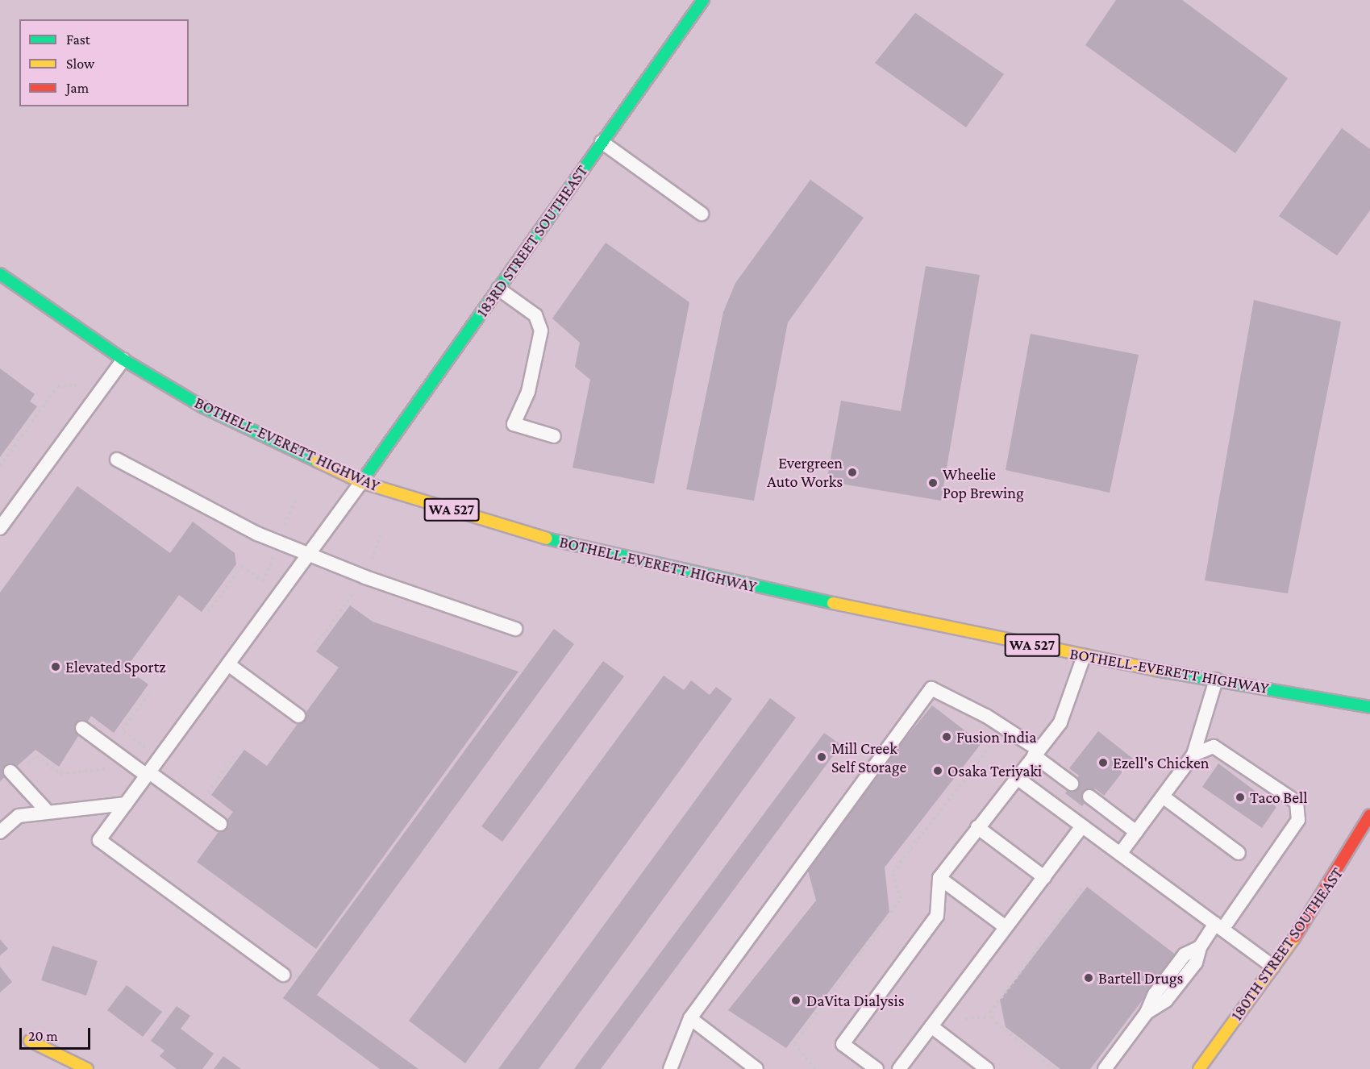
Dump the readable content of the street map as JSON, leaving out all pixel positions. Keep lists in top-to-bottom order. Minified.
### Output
{"streets":{"main road":["183RD STREET SOUTHEAST","BOTHELL-EVERETT HIGHWAY","WA 527","180TH STREET SOUTHEAST"]},"crossings":[["183RD STREET SOUTHEAST","BOTHELL-EVERETT HIGHWAY"]],"places":["Evergreen Auto Works","Wheelie Pop Brewing","Elevated Sportz","Fusion India","Mill Creek Self Storage","Ezell's Chicken","Osaka Teriyaki","Taco Bell","Bartell Drugs","DaVita Dialysis"],"legend":["Fast","Slow","Jam"],"scale_bar":"20 m"}
